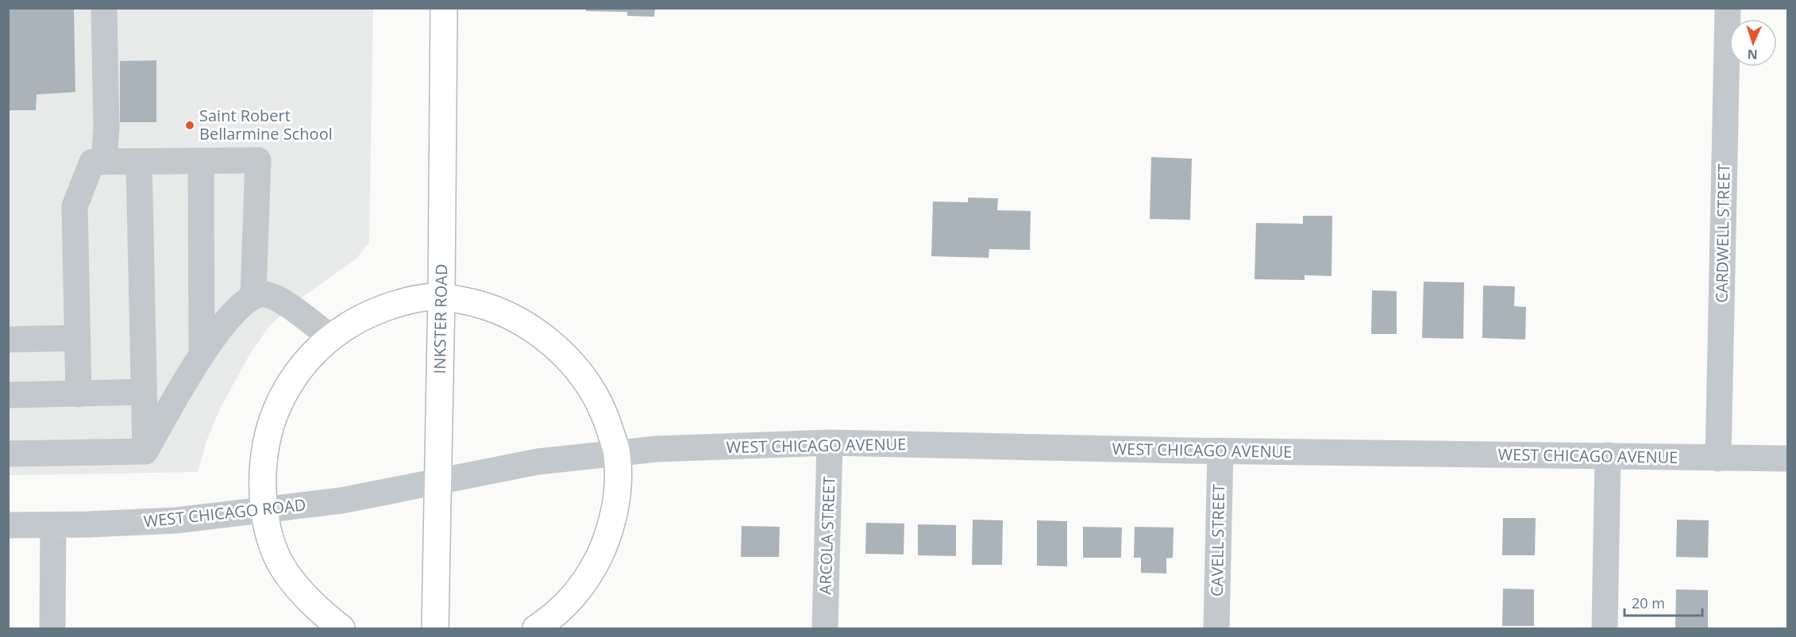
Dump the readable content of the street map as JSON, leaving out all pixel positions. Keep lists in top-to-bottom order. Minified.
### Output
{"streets":{"main road":["INKSTER ROAD"],"street":["CARDWELL STREET","WEST CHICAGO AVENUE","WEST CHICAGO ROAD","ARCOLA STREET","CAVELL STREET"]},"crossings":[["CARDWELL STREET","WEST CHICAGO AVENUE"],["INKSTER ROAD","WEST CHICAGO AVENUE"],["INKSTER ROAD","WEST CHICAGO ROAD"],["WEST CHICAGO AVENUE","WEST CHICAGO ROAD"],["WEST CHICAGO AVENUE","ARCOLA STREET"],["WEST CHICAGO AVENUE","CAVELL STREET"]],"places":["Saint Robert Bellarmine School"],"scale_bar":"20 m","north":"bottom"}
